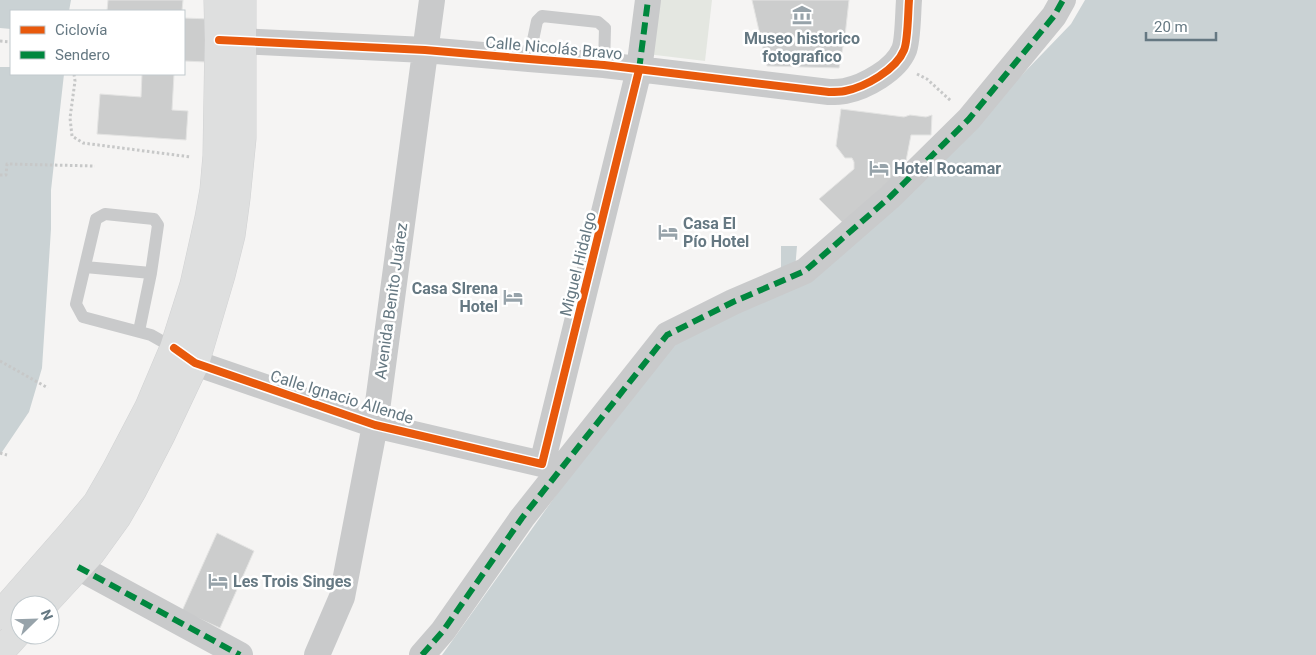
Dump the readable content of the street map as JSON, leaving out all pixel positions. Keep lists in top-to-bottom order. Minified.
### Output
{"streets":{"street":["Calle Nicolás Bravo","Miguel Hidalgo","Avenida Benito Juárez","Calle Ignacio Allende"]},"crossings":[["Calle Nicolás Bravo","Miguel Hidalgo"],["Calle Nicolás Bravo","Avenida Benito Juárez"],["Miguel Hidalgo","Calle Ignacio Allende"],["Avenida Benito Juárez","Calle Ignacio Allende"]],"places":{"museum":["Museo historico fotografico"],"hotel":["Hotel Rocamar","Casa El Pío Hotel","Casa SIrena Hotel","Les Trois Singes"]},"legend":["Ciclovía","Sendero"],"scale_bar":"20 m","north":"top right"}
